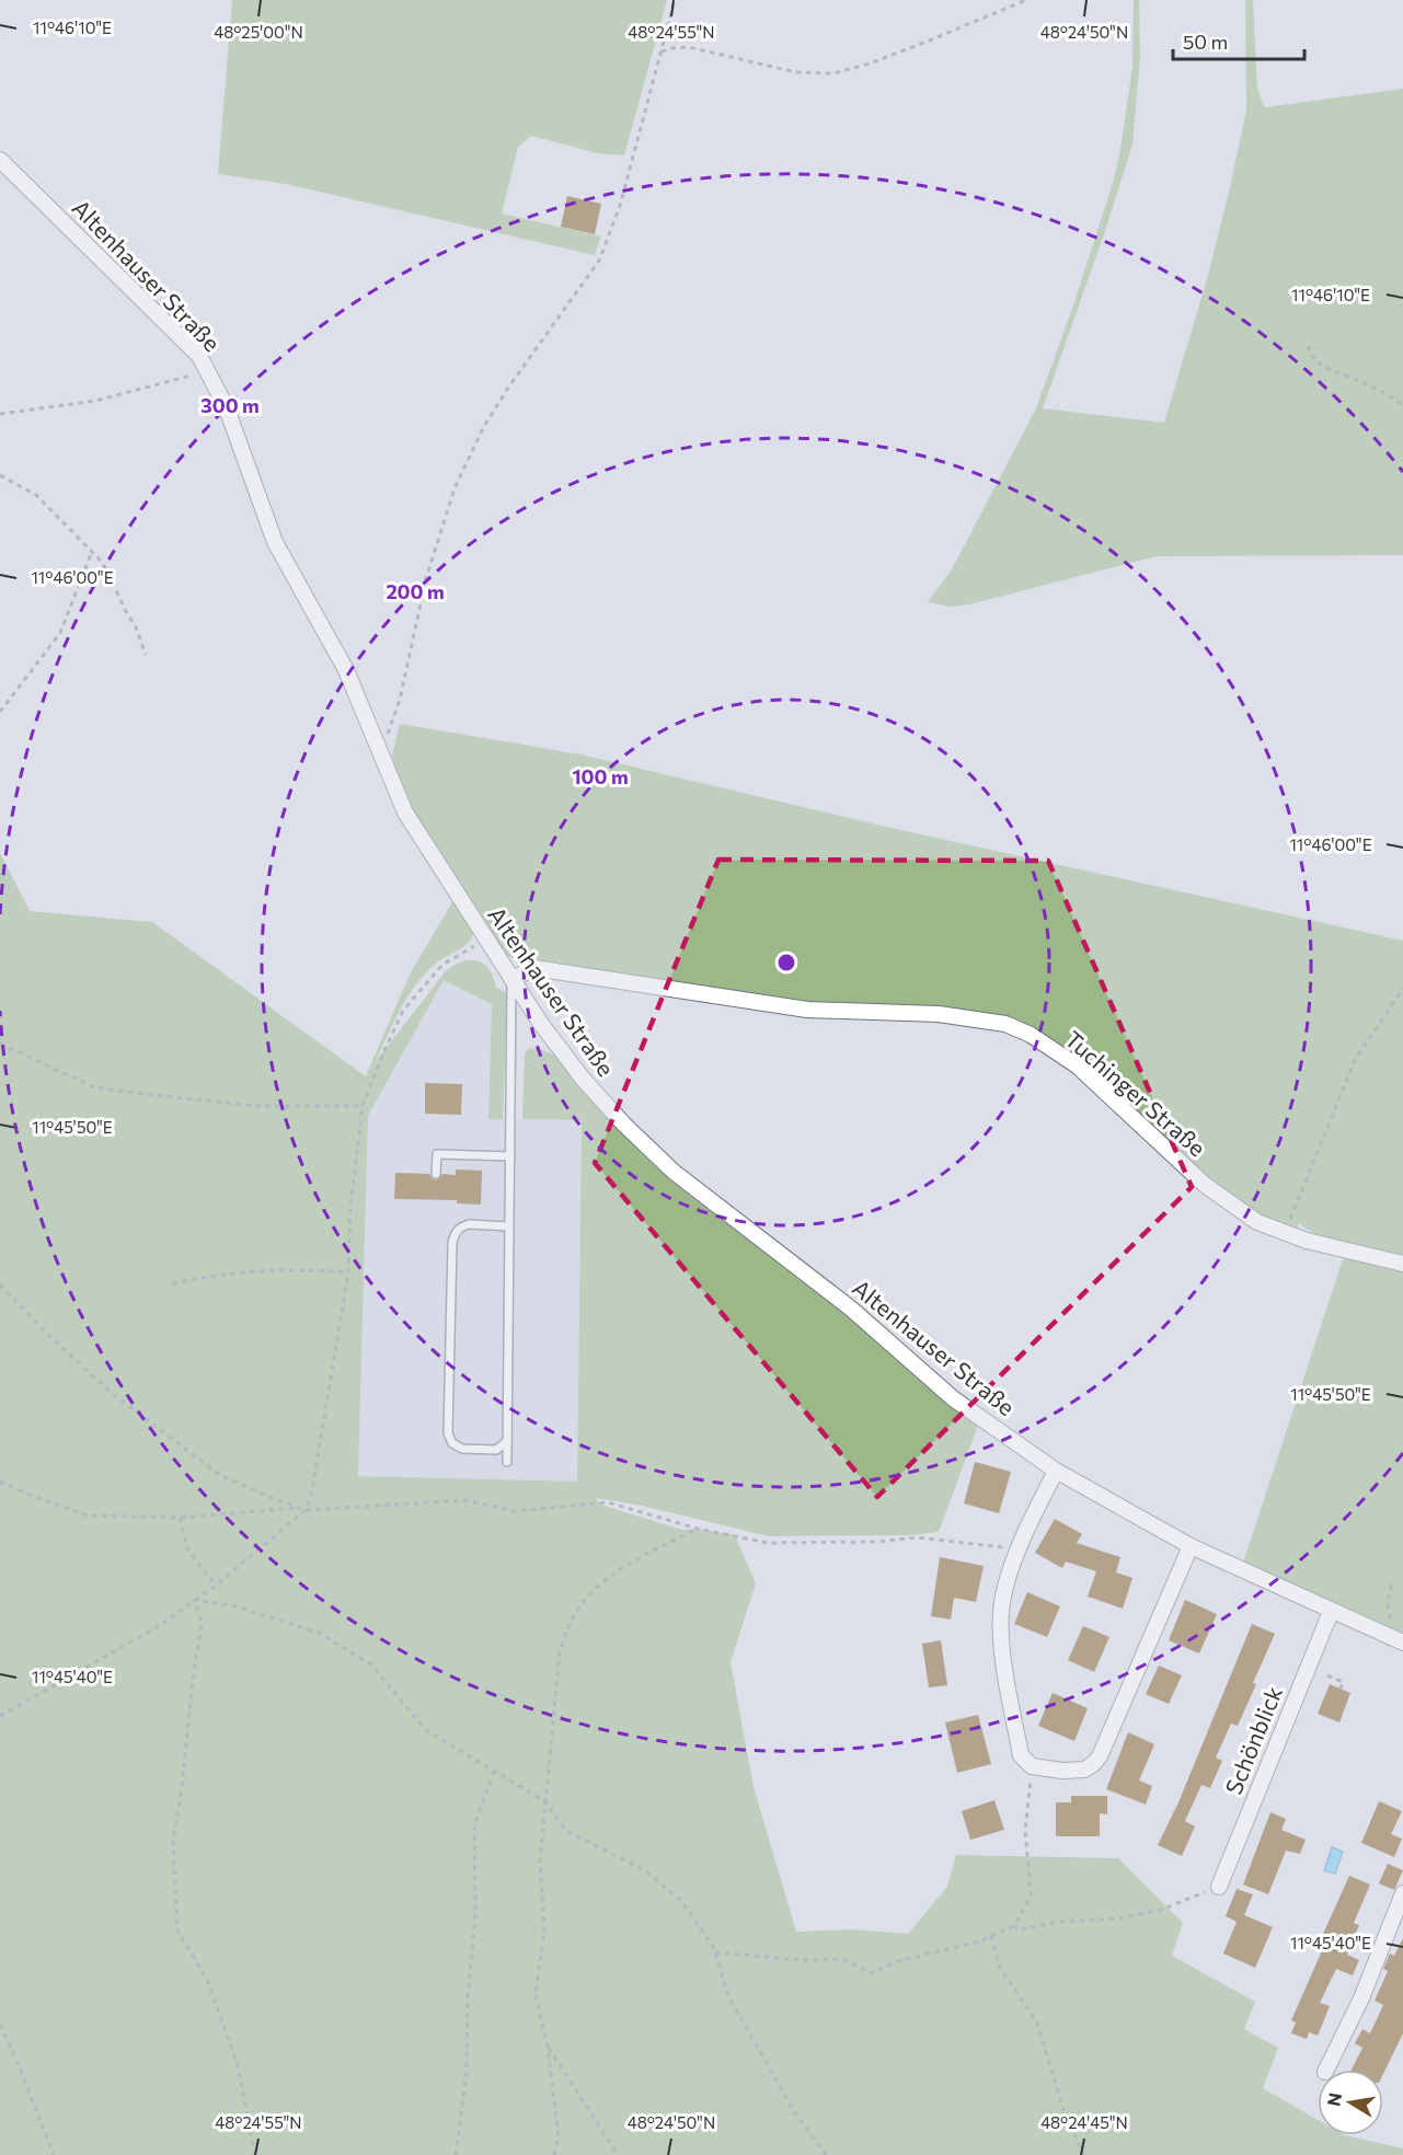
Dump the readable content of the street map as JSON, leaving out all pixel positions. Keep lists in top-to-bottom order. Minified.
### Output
{"streets":{"street":["Altenhauser Straße","Tuchinger Straße","Schönblick"]},"crossings":[["Altenhauser Straße","Tuchinger Straße"],["Altenhauser Straße","Schönblick"]],"scale_bar":"50 m","north":"left","coordinates":["11°46'10\"E","48°25'00\"N","48°24'55\"N","48°24'50\"N","11°46'00\"E","11°45'50\"E","11°45'40\"E","48°24'45\"N"],"rings":["300 m","200 m","100 m"]}
